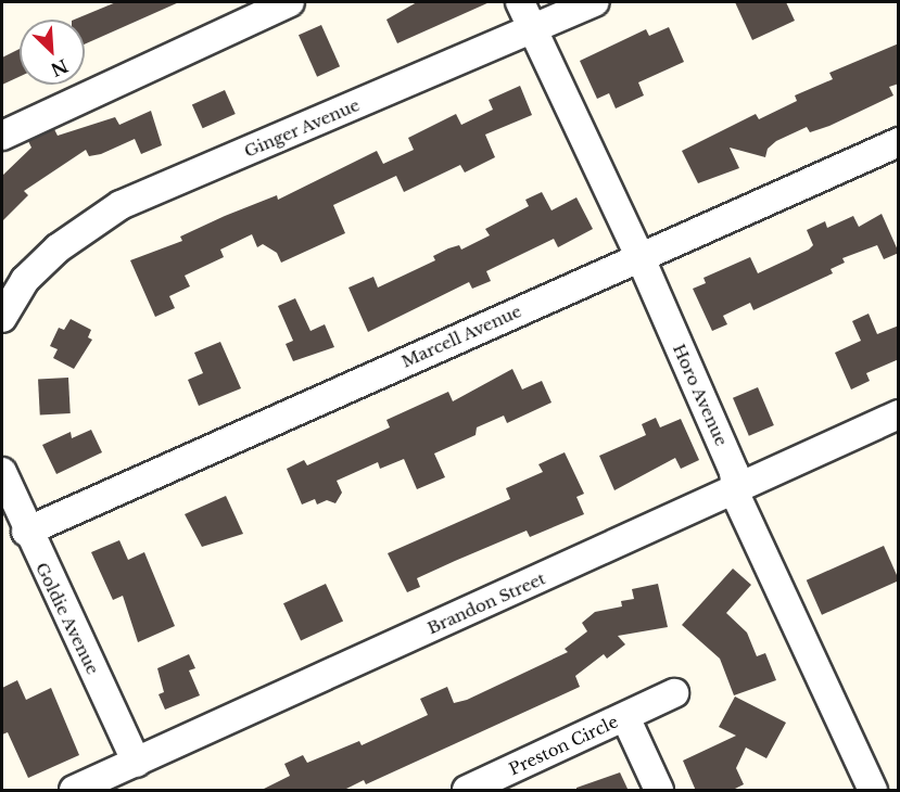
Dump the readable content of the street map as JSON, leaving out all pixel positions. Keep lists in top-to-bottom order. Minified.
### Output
{"streets":{"street":["Ginger Avenue","Marcell Avenue","Horo Avenue","Brandon Street","Goldie Avenue","Preston Circle"]},"crossings":[["Ginger Avenue","Horo Avenue"],["Marcell Avenue","Horo Avenue"],["Marcell Avenue","Goldie Avenue"],["Horo Avenue","Brandon Street"],["Brandon Street","Goldie Avenue"]],"north":"bottom right"}
